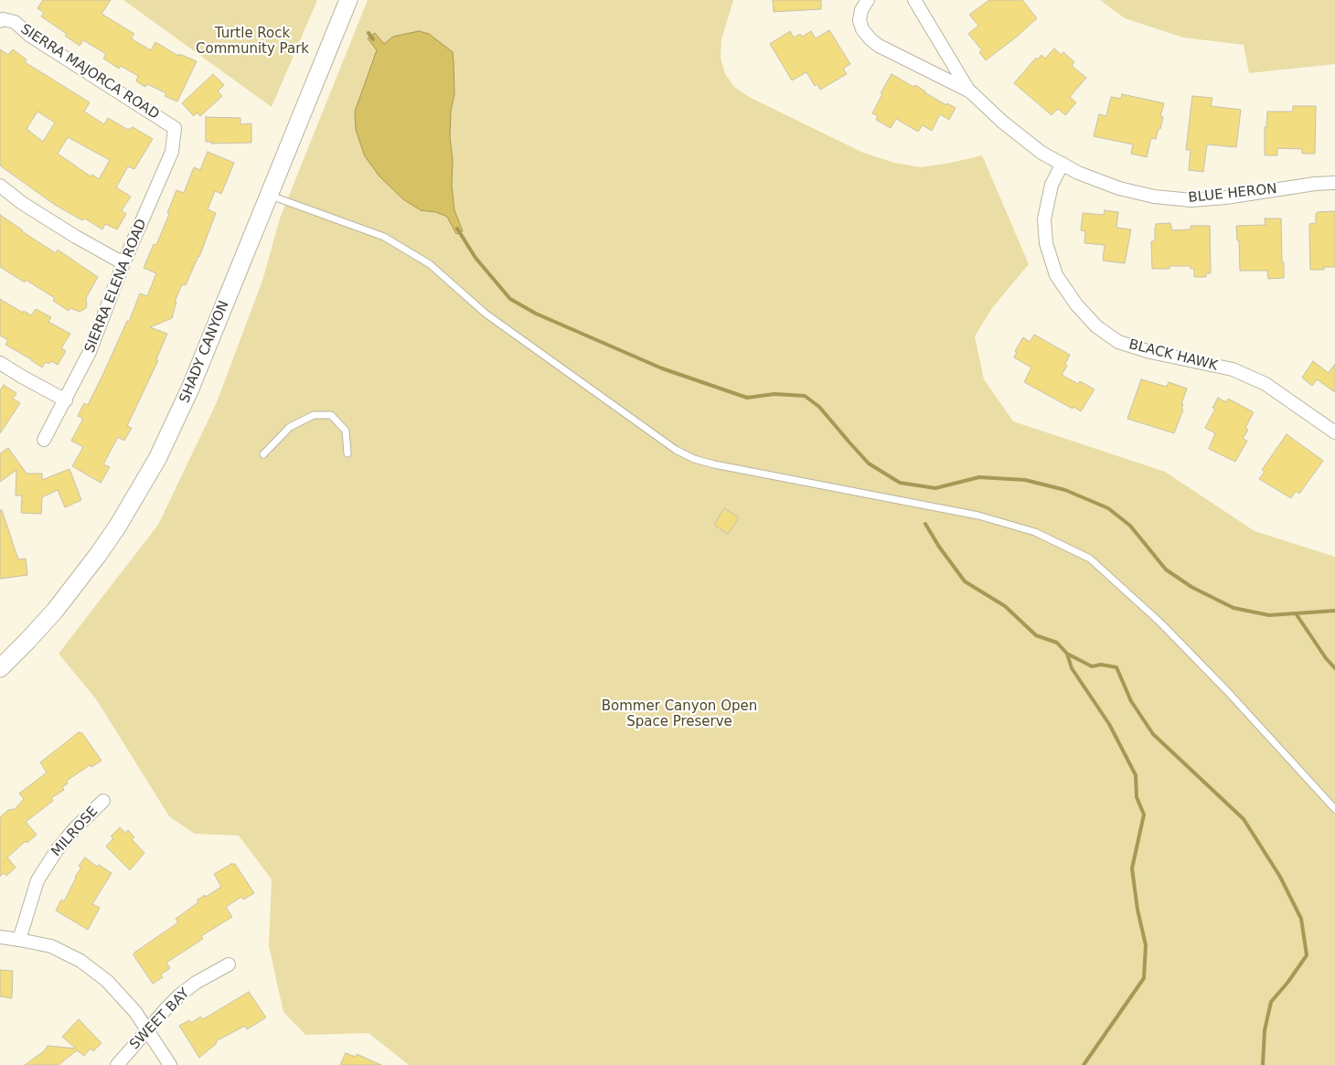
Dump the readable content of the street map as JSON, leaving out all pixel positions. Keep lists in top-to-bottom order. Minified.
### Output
{"streets":{"main road":["SHADY CANYON"],"street":["SIERRA MAJORCA ROAD","BLUE HERON","SIERRA ELENA ROAD","BLACK HAWK","MILROSE","SWEET BAY"]},"crossings":[["SIERRA MAJORCA ROAD","SIERRA ELENA ROAD"],["BLUE HERON","BLACK HAWK"]],"parks":["Turtle Rock Community Park","Bommer Canyon Open Space Preserve"]}
